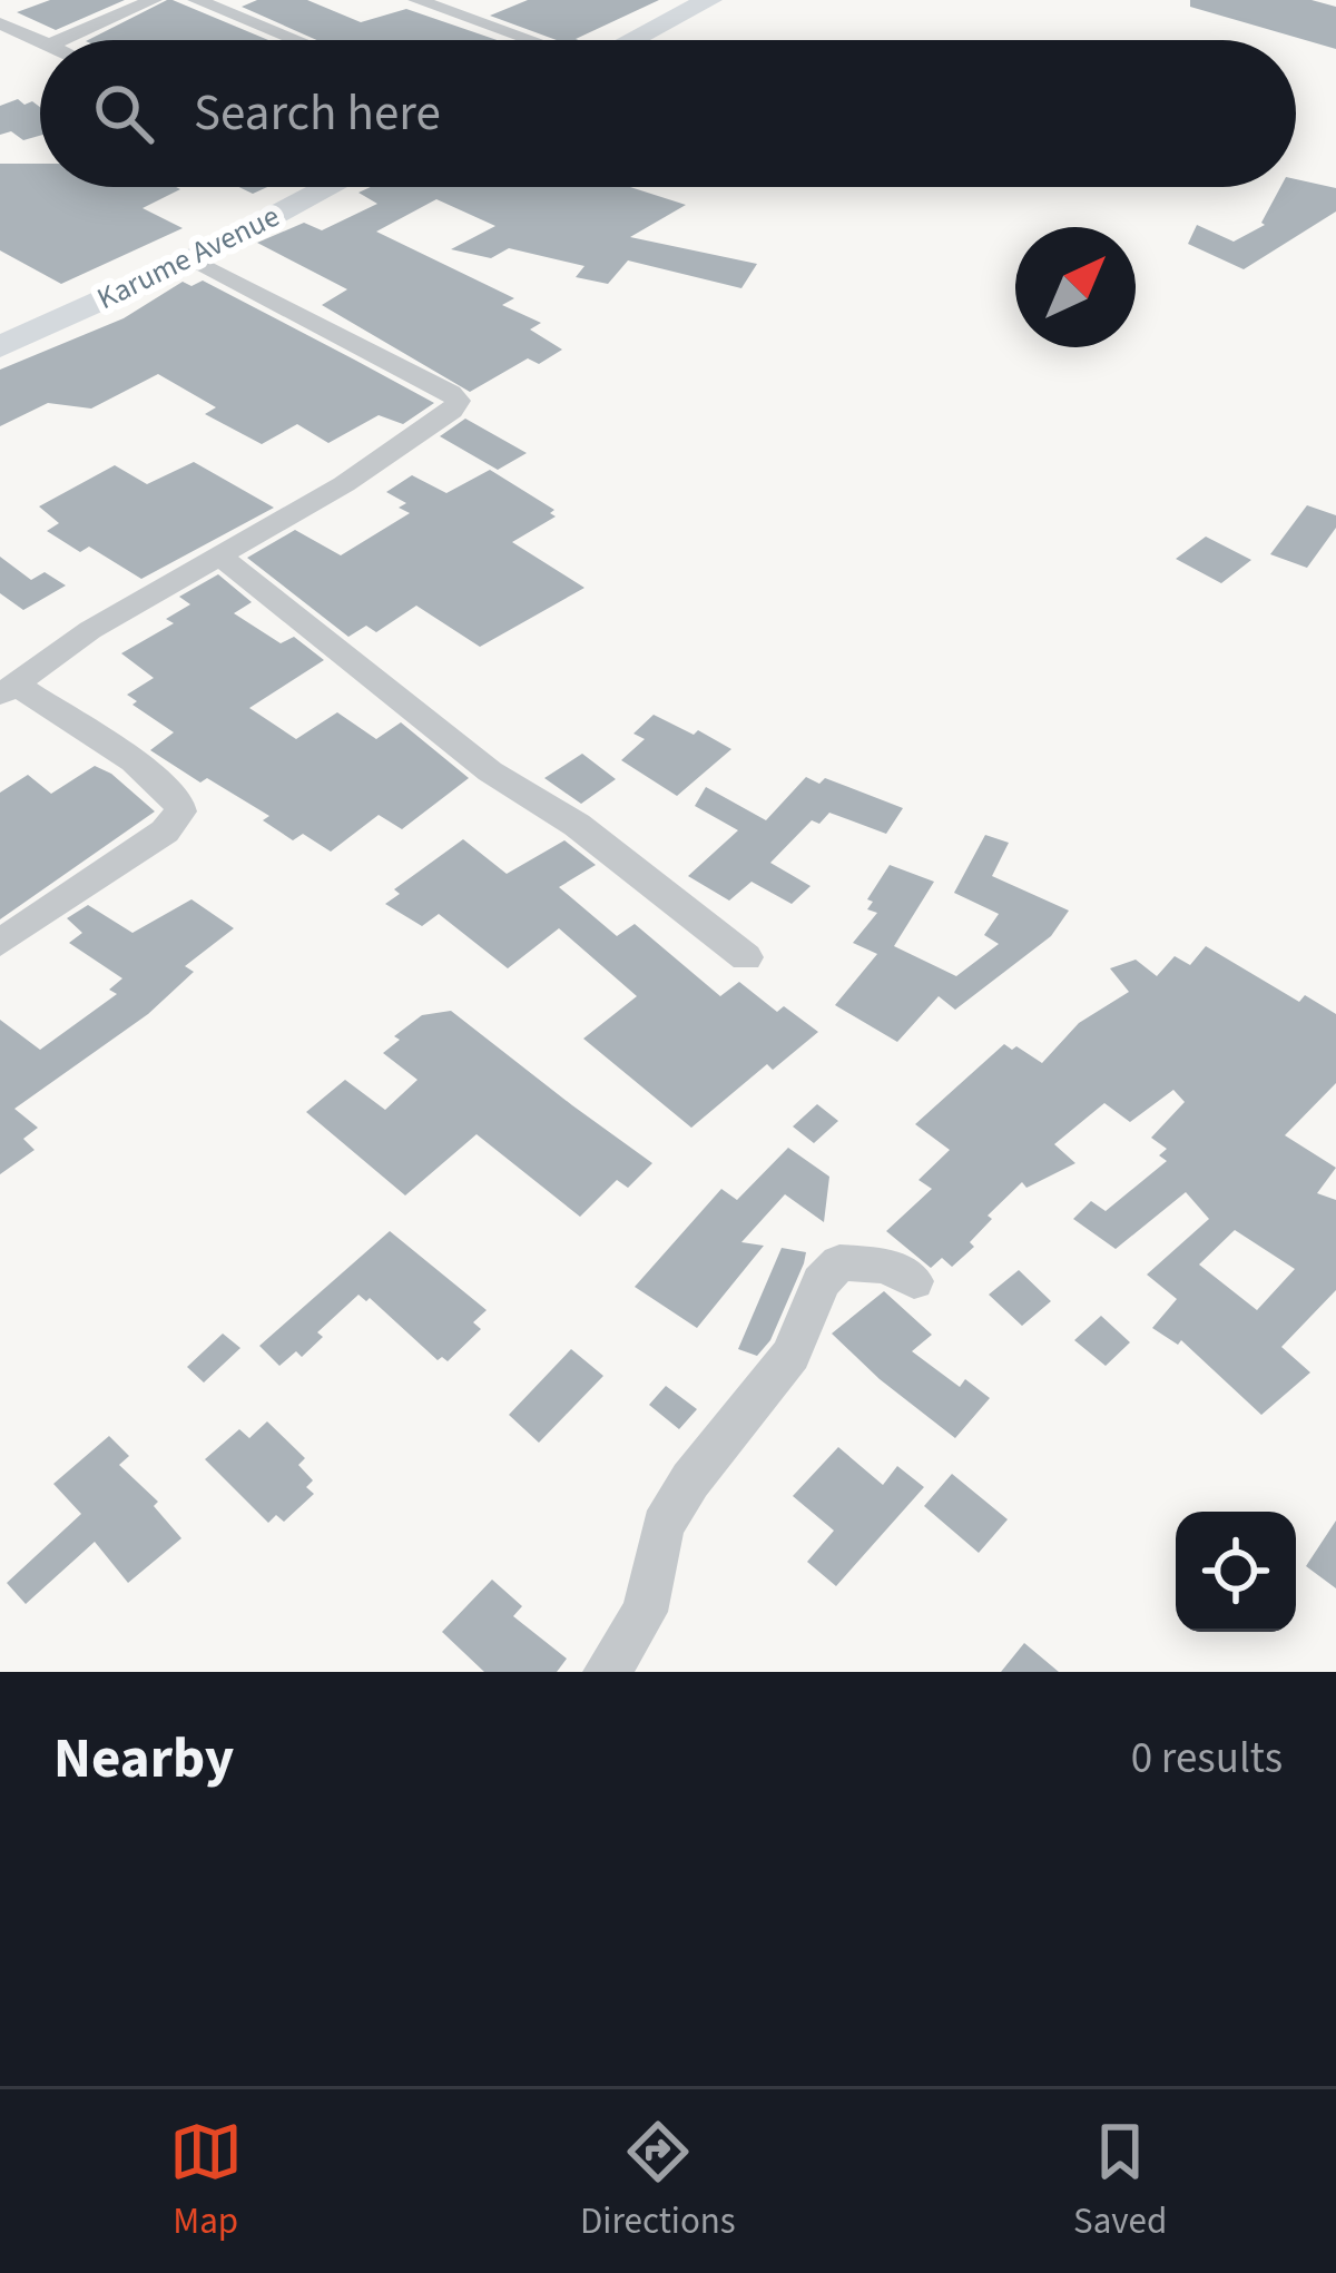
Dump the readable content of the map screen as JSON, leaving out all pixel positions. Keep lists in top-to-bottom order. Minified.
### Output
{"streets":{"main road":["Karume Avenue"]},"north":"top right","page":{"search":"Search here","heading":["Nearby","0 results"],"nav":["Map","Directions","Saved"]}}
